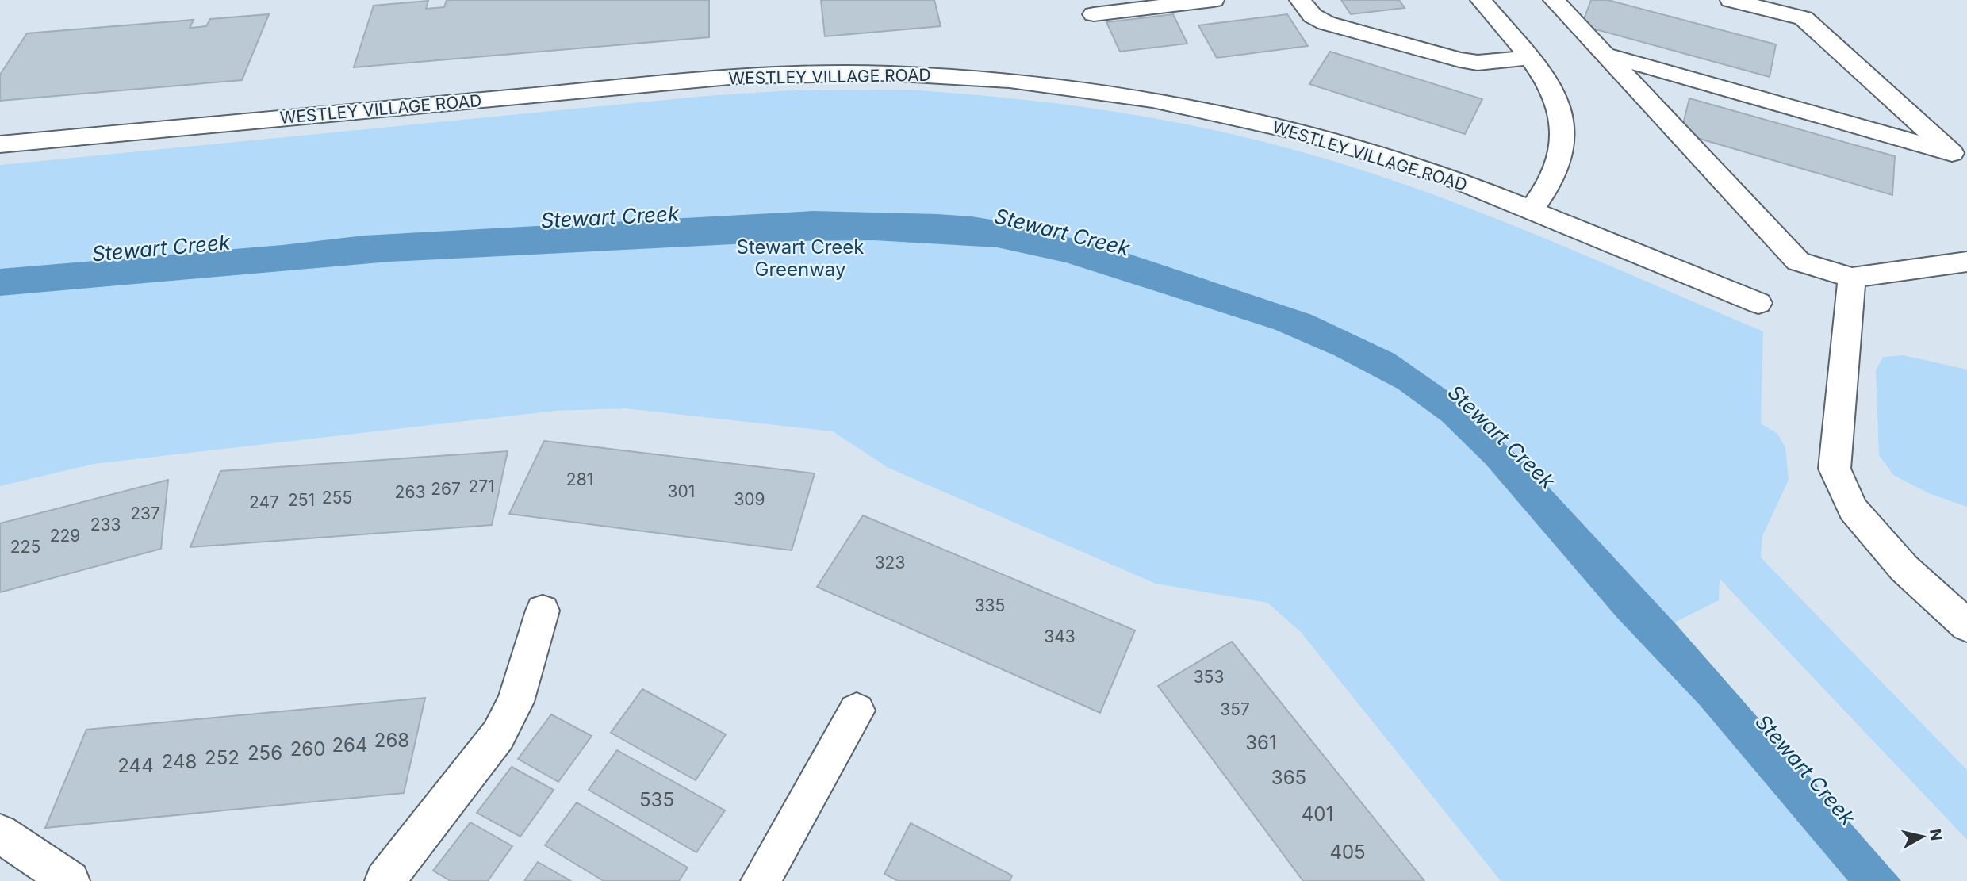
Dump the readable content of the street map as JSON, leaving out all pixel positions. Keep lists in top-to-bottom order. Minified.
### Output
{"streets":{"street":["WESTLEY VILLAGE ROAD"]},"water":["Stewart Creek"],"parks":["Stewart Creek Greenway"],"house_numbers":["281","271","267","301","263","255","309","251","247","237","233","229","225","323","335","343","353","357","268","361","264","260","256","252","248","244","365","535","401","405"],"north":"right"}
